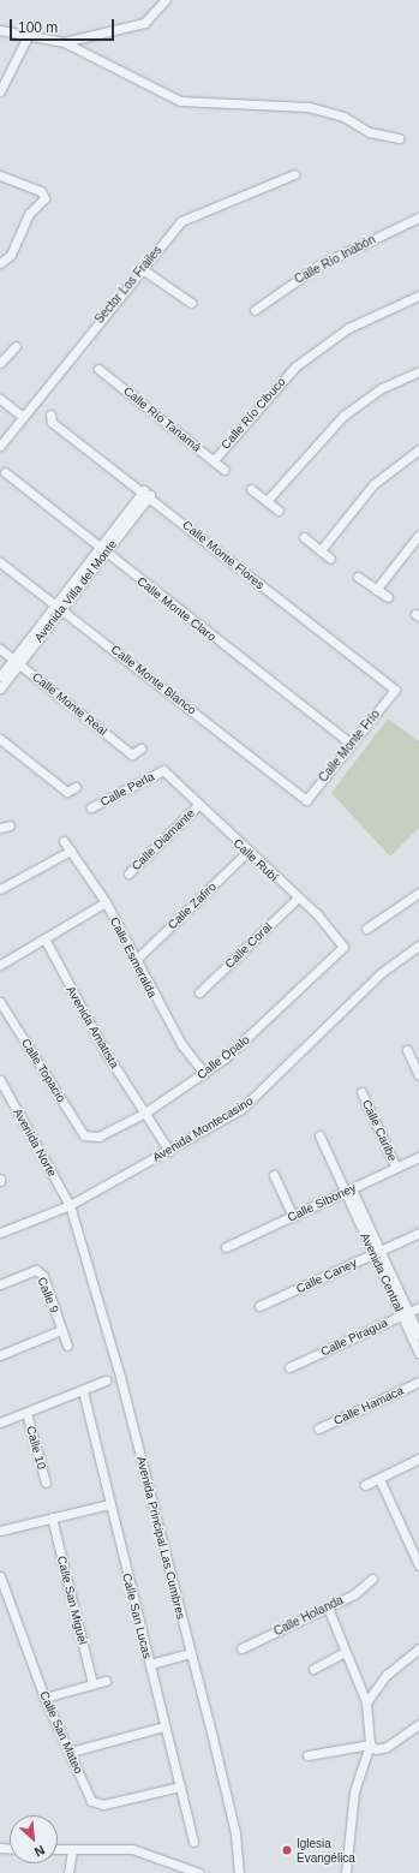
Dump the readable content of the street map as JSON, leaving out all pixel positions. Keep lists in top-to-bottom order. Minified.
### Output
{"streets":{"street":["Calle Río Inabón","Sector Los Frailes","Calle Río Cibuco","Calle Río Tanamá","Calle Monte Flores","Avenida Villa del Monte","Calle Monte Claro","Calle Monte Blanco","Calle Monte Real","Calle Monte Frío","Calle Perla","Calle Diamante","Calle Rubí","Calle Zafiro","Calle Coral","Calle Esmeralda","Avenida Amatista","Calle Ópalo","Calle Topacio","Avenida Montecasino","Calle Caribe","Avenida Norte","Calle Siboney","Avenida Central","Calle Caney","Calle 9","Calle Piragua","Calle Hamaca","Calle 10","Avenida Principal Las Cumbres","Calle San Miguel","Calle San Lucas","Calle Holanda","Calle San Mateo"]},"crossings":[["Calle Río Cibuco","Calle Río Tanamá"],["Calle Monte Flores","Avenida Villa del Monte"],["Calle Monte Flores","Calle Monte Frío"],["Avenida Villa del Monte","Calle Monte Claro"],["Avenida Villa del Monte","Calle Monte Blanco"],["Avenida Villa del Monte","Calle Monte Real"],["Calle Monte Claro","Calle Monte Frío"],["Calle Monte Blanco","Calle Monte Frío"],["Calle Perla","Calle Rubí"],["Calle Diamante","Calle Rubí"],["Calle Rubí","Calle Zafiro"],["Calle Rubí","Calle Coral"],["Calle Rubí","Calle Ópalo"],["Calle Zafiro","Calle Esmeralda"],["Calle Esmeralda","Calle Ópalo"],["Avenida Amatista","Calle Ópalo"],["Avenida Amatista","Avenida Montecasino"],["Calle Ópalo","Calle Topacio"],["Avenida Montecasino","Avenida Norte"],["Avenida Montecasino","Avenida Principal Las Cumbres"],["Calle Caribe","Calle Siboney"],["Avenida Norte","Avenida Principal Las Cumbres"],["Calle Siboney","Avenida Central"],["Avenida Central","Calle Caney"],["Avenida Central","Calle Piragua"],["Calle San Lucas","Calle San Mateo"]],"places":["Iglesia Evangélica"],"scale_bar":"100 m","north":"bottom right"}
